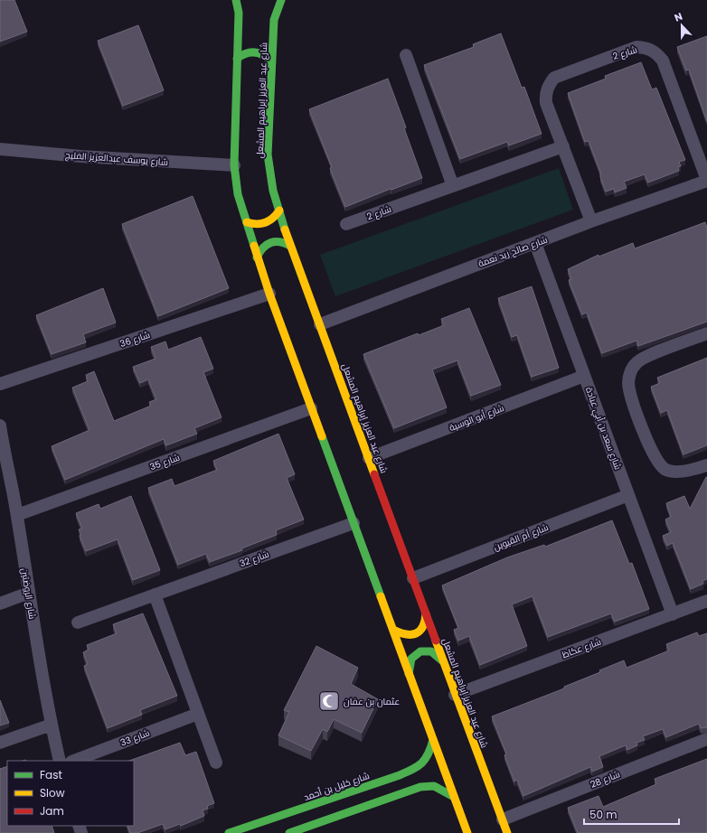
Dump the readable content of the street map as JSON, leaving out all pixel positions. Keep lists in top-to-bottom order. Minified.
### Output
{"streets":{"main road":["شارع عبد العزيز إبراهيم المشعل","شارع خليل بن أحمد"],"street":["شارع 2","شارع يوسف عبدالعزيز الفليج","شارع صالح زيد نعمة","شارع 36","شارع أبو الوسية","شارع سعد بن أبي عبادة","شارع 35","شارع أم القيوين","شارع 32","شارع الروضتين","شارع عكاظ","شارع 33","شارع 28"]},"crossings":[["شارع 2","شارع صالح زيد نعمة"],["شارع عبد العزيز إبراهيم المشعل","شارع صالح زيد نعمة"],["شارع عبد العزيز إبراهيم المشعل","شارع أبو الوسية"],["شارع عبد العزيز إبراهيم المشعل","شارع أم القيوين"],["شارع عبد العزيز إبراهيم المشعل","شارع عكاظ"],["شارع عبد العزيز إبراهيم المشعل","شارع 28"],["شارع صالح زيد نعمة","شارع سعد بن أبي عبادة"],["شارع أبو الوسية","شارع سعد بن أبي عبادة"],["شارع سعد بن أبي عبادة","شارع أم القيوين"],["شارع سعد بن أبي عبادة","شارع عكاظ"],["شارع 35","شارع الروضتين"]],"places":{"mosque":["عثمان بن عفان"]},"legend":["Fast","Slow","Jam"],"scale_bar":"50 m","north":"top"}
